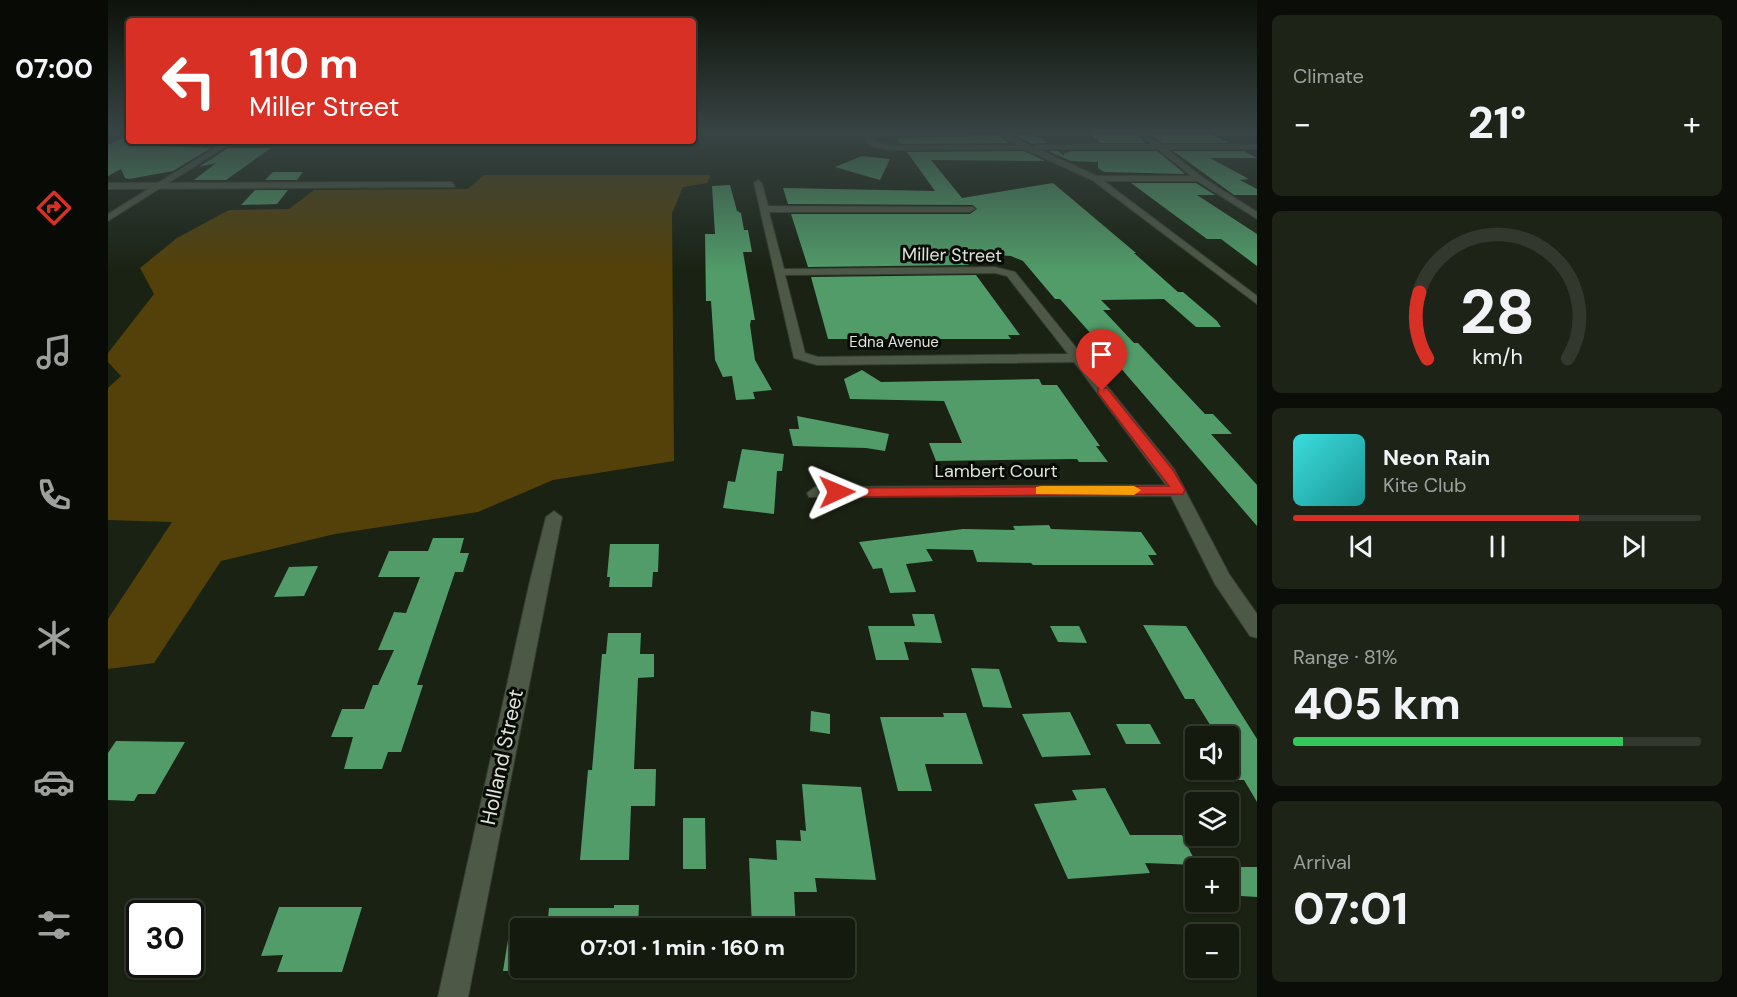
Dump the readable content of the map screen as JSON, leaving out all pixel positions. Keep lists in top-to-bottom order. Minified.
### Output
{"streets":{"street":["Miller Street","Edna Avenue","Lambert Court","Holland Street"]},"crossings":[["Miller Street","Edna Avenue"],["Miller Street","Lambert Court"]],"page":{"tabs":"07:00","tile":["Climate",["Range · 81%","405 km"],["Arrival","07:01"]],"turn":["110 m","Miller Street"],"heat":["−","21°","+"],"song":["Neon Rain","Kite Club"],"map_buttons":["+","−"],"limit":"30","trip":"07:01 · 1 min · 160 m","gauge":["28","km/h"]}}
